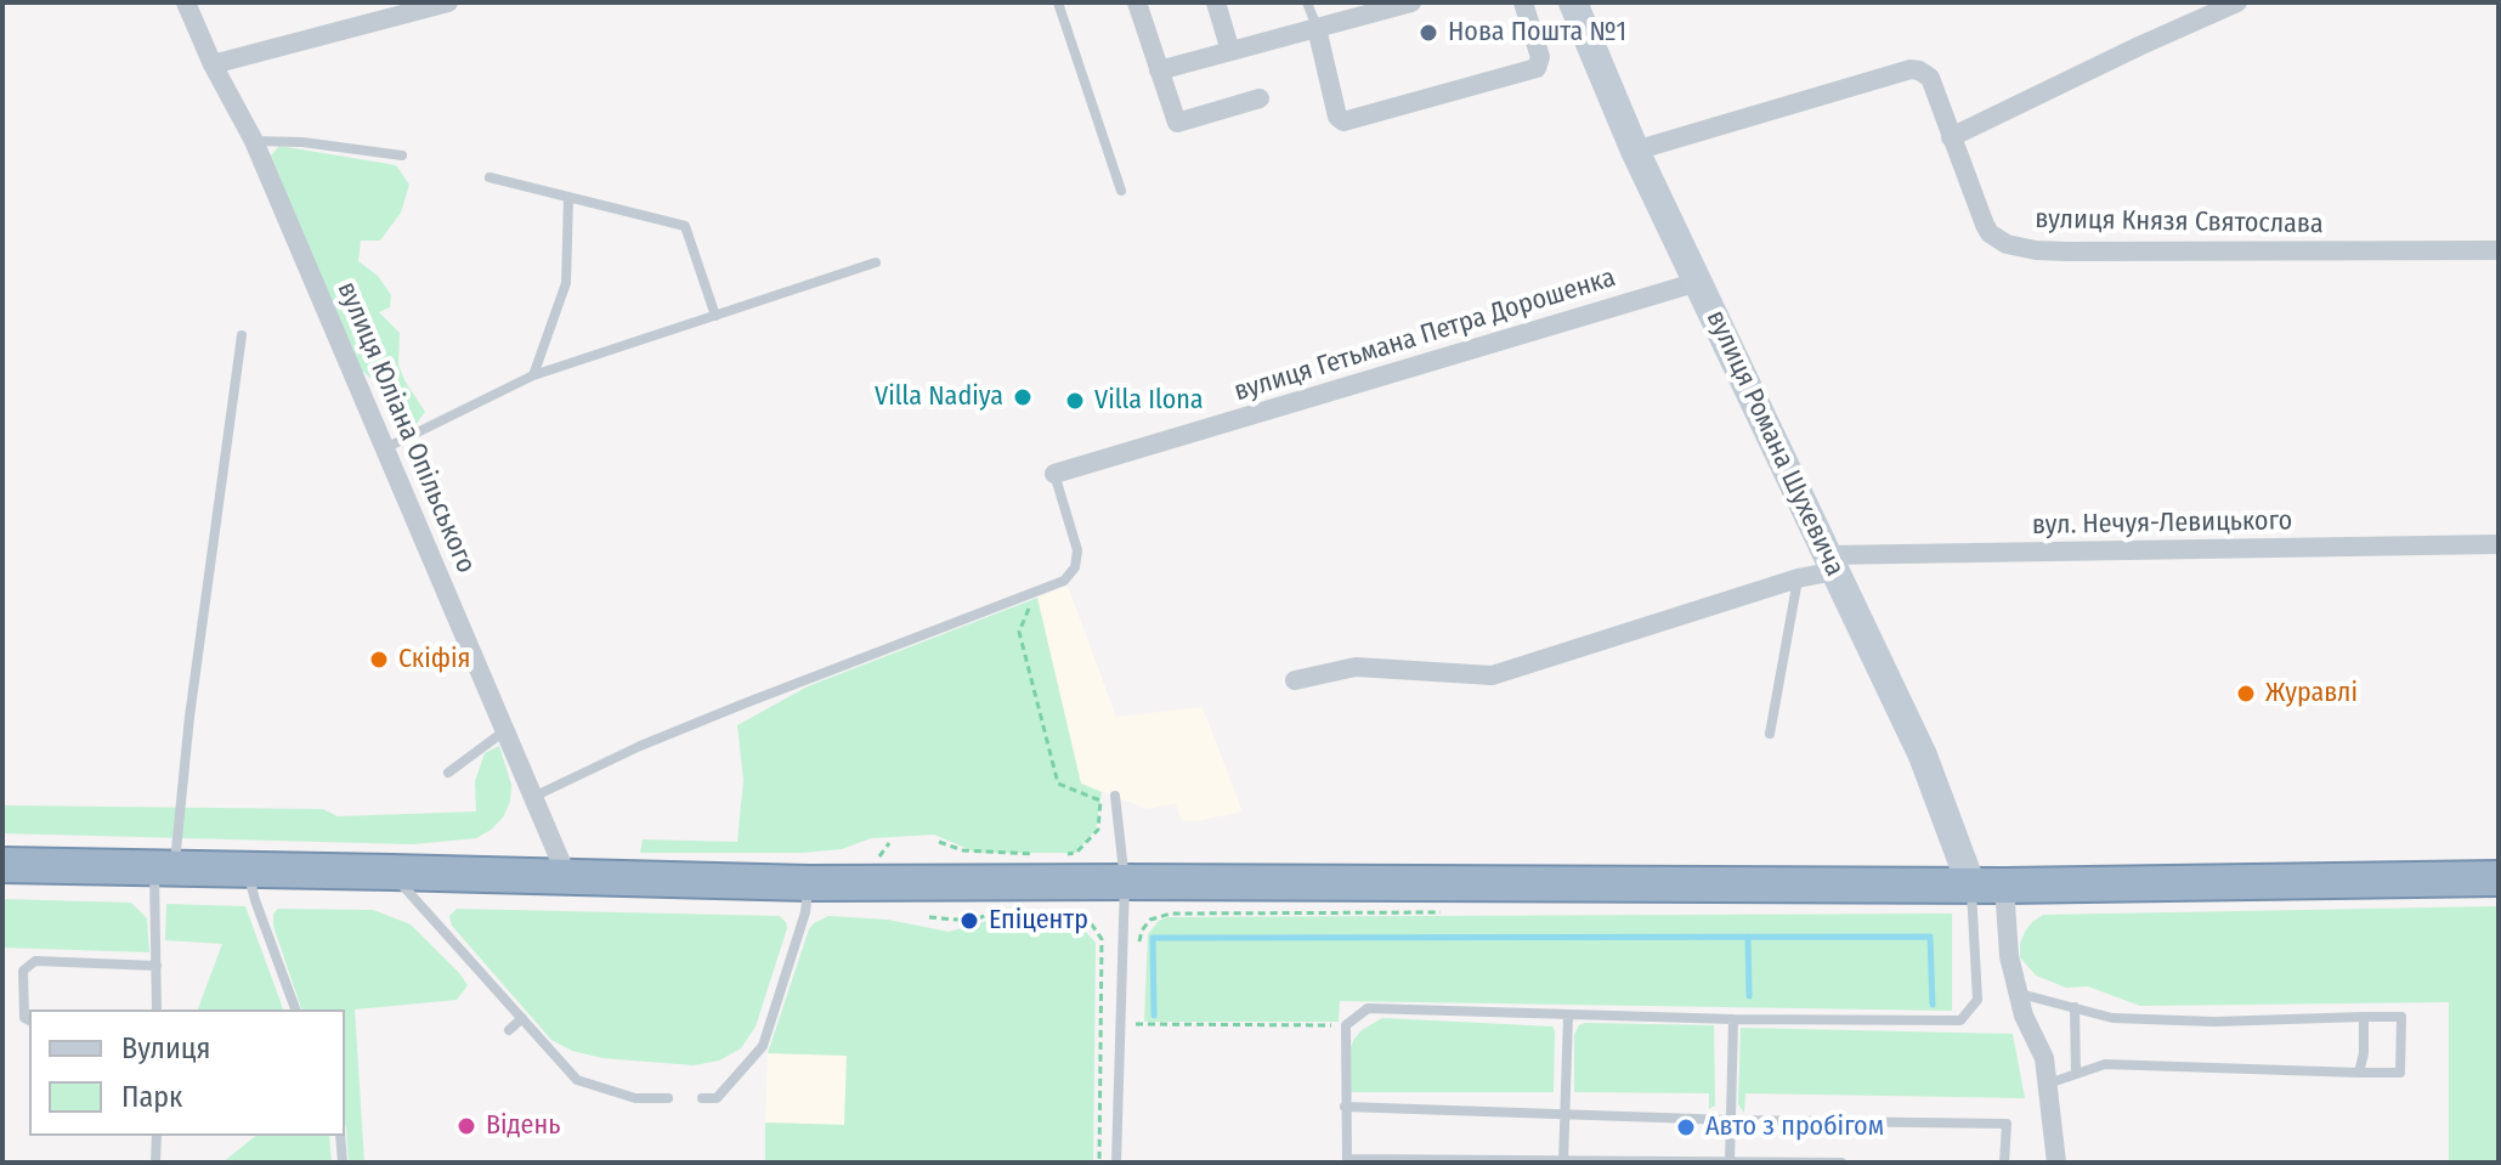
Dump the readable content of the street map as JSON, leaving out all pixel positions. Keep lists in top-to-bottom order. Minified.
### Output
{"streets":{"main road":["вулиця Романа Шухевича"],"street":["вулиця Князя Святослава","вулиця Гетьмана Петра Дорошенка","вулиця Юліана Опільського","вул. Нечуя-Левицького"]},"crossings":[["вулиця Князя Святослава","вулиця Романа Шухевича"],["вулиця Гетьмана Петра Дорошенка","вулиця Романа Шухевича"],["вулиця Романа Шухевича","вул. Нечуя-Левицького"]],"places":["Нова Пошта №1","Villa Nadiya","Villa Ilona","Скіфія","Журавлі","Епіцентр","Відень","Авто з пробігом"],"legend":["Вулиця","Парк"]}
